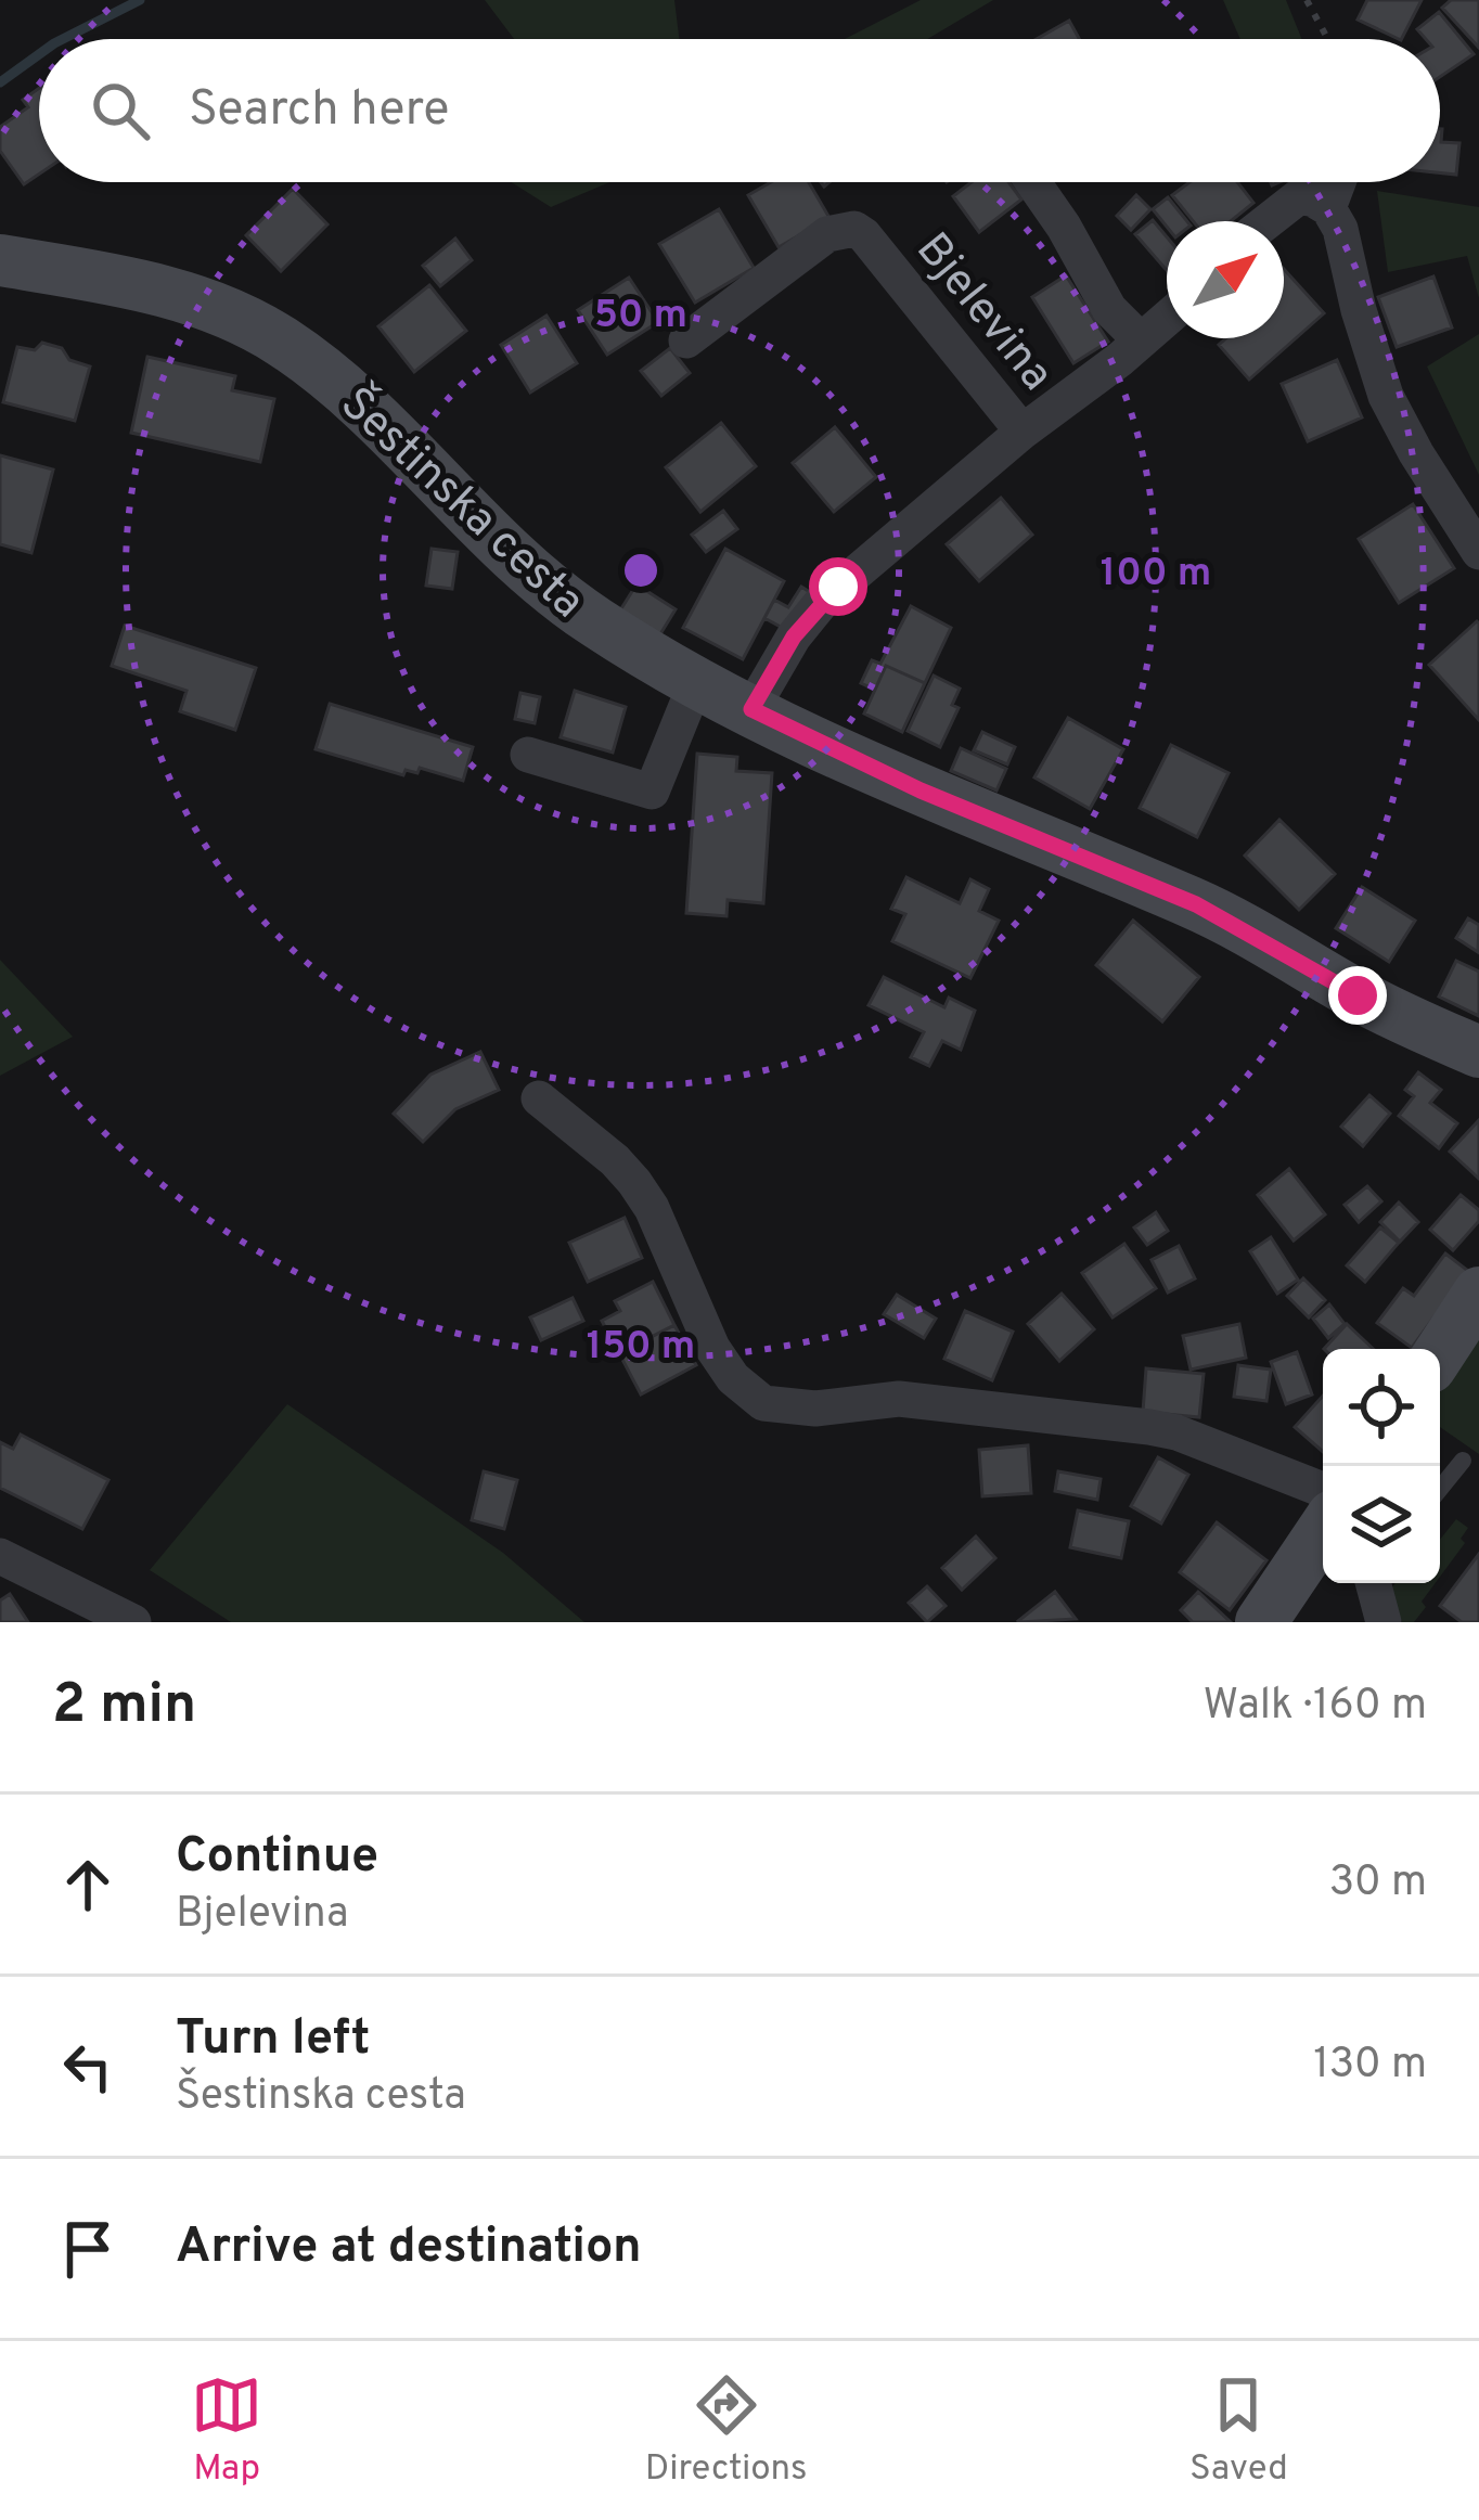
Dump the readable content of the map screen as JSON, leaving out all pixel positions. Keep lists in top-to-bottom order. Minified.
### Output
{"streets":{"main road":["Šestinska cesta"],"street":["Bjelevina"]},"crossings":[["Bjelevina","Šestinska cesta"]],"north":"top right","page":{"search":"Search here","heading":["2 min","Walk · 160 m"],"list":[["Continue","Bjelevina","30 m"],["Turn left","Šestinska cesta","130 m"],"Arrive at destination"],"nav":["Map","Directions","Saved"]},"rings":["50 m","100 m","150 m"]}
